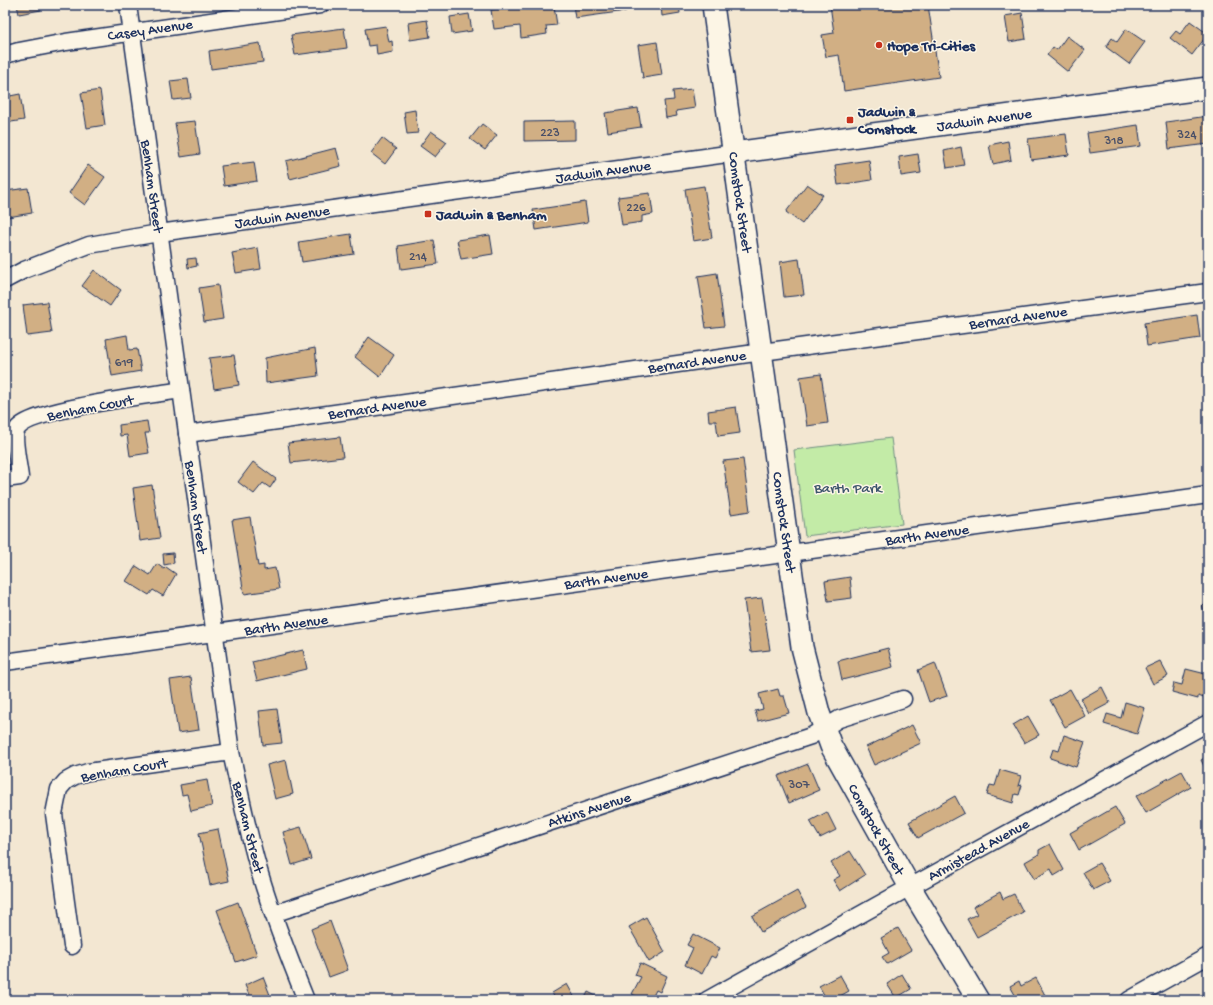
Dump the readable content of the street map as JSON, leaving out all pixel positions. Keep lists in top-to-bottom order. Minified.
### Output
{"streets":{"street":["Casey Avenue","Jadwin Avenue","Benham Street","Comstock Street","Bernard Avenue","Benham Court","Barth Avenue","Atkins Avenue","Armistead Avenue"]},"crossings":[["Casey Avenue","Benham Street"],["Jadwin Avenue","Benham Street"],["Jadwin Avenue","Comstock Street"],["Benham Street","Bernard Avenue"],["Benham Street","Benham Court"],["Benham Street","Barth Avenue"],["Benham Street","Atkins Avenue"],["Comstock Street","Bernard Avenue"],["Comstock Street","Barth Avenue"],["Comstock Street","Atkins Avenue"],["Comstock Street","Armistead Avenue"]],"parks":["Barth Park"],"places":{"other":["Hope Tri-Cities"],"transit":["Jadwin & Comstock","Jadwin & Benham"]},"house_numbers":["223","324","318","226","214","619","307"]}
